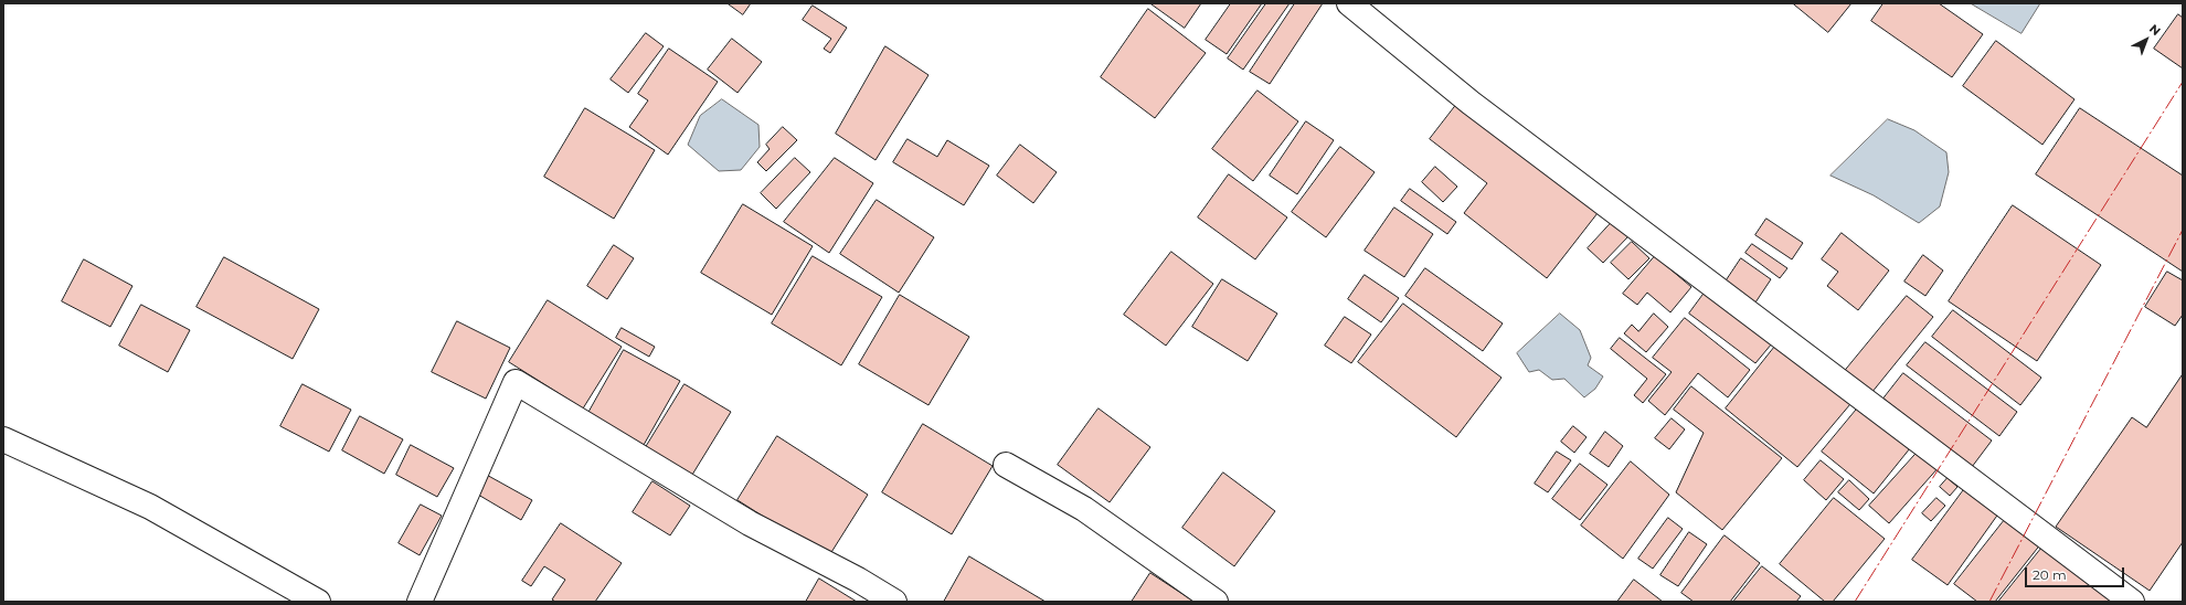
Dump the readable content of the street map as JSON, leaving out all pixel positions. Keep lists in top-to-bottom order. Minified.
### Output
{"scale_bar":"20 m","north":"top right"}
